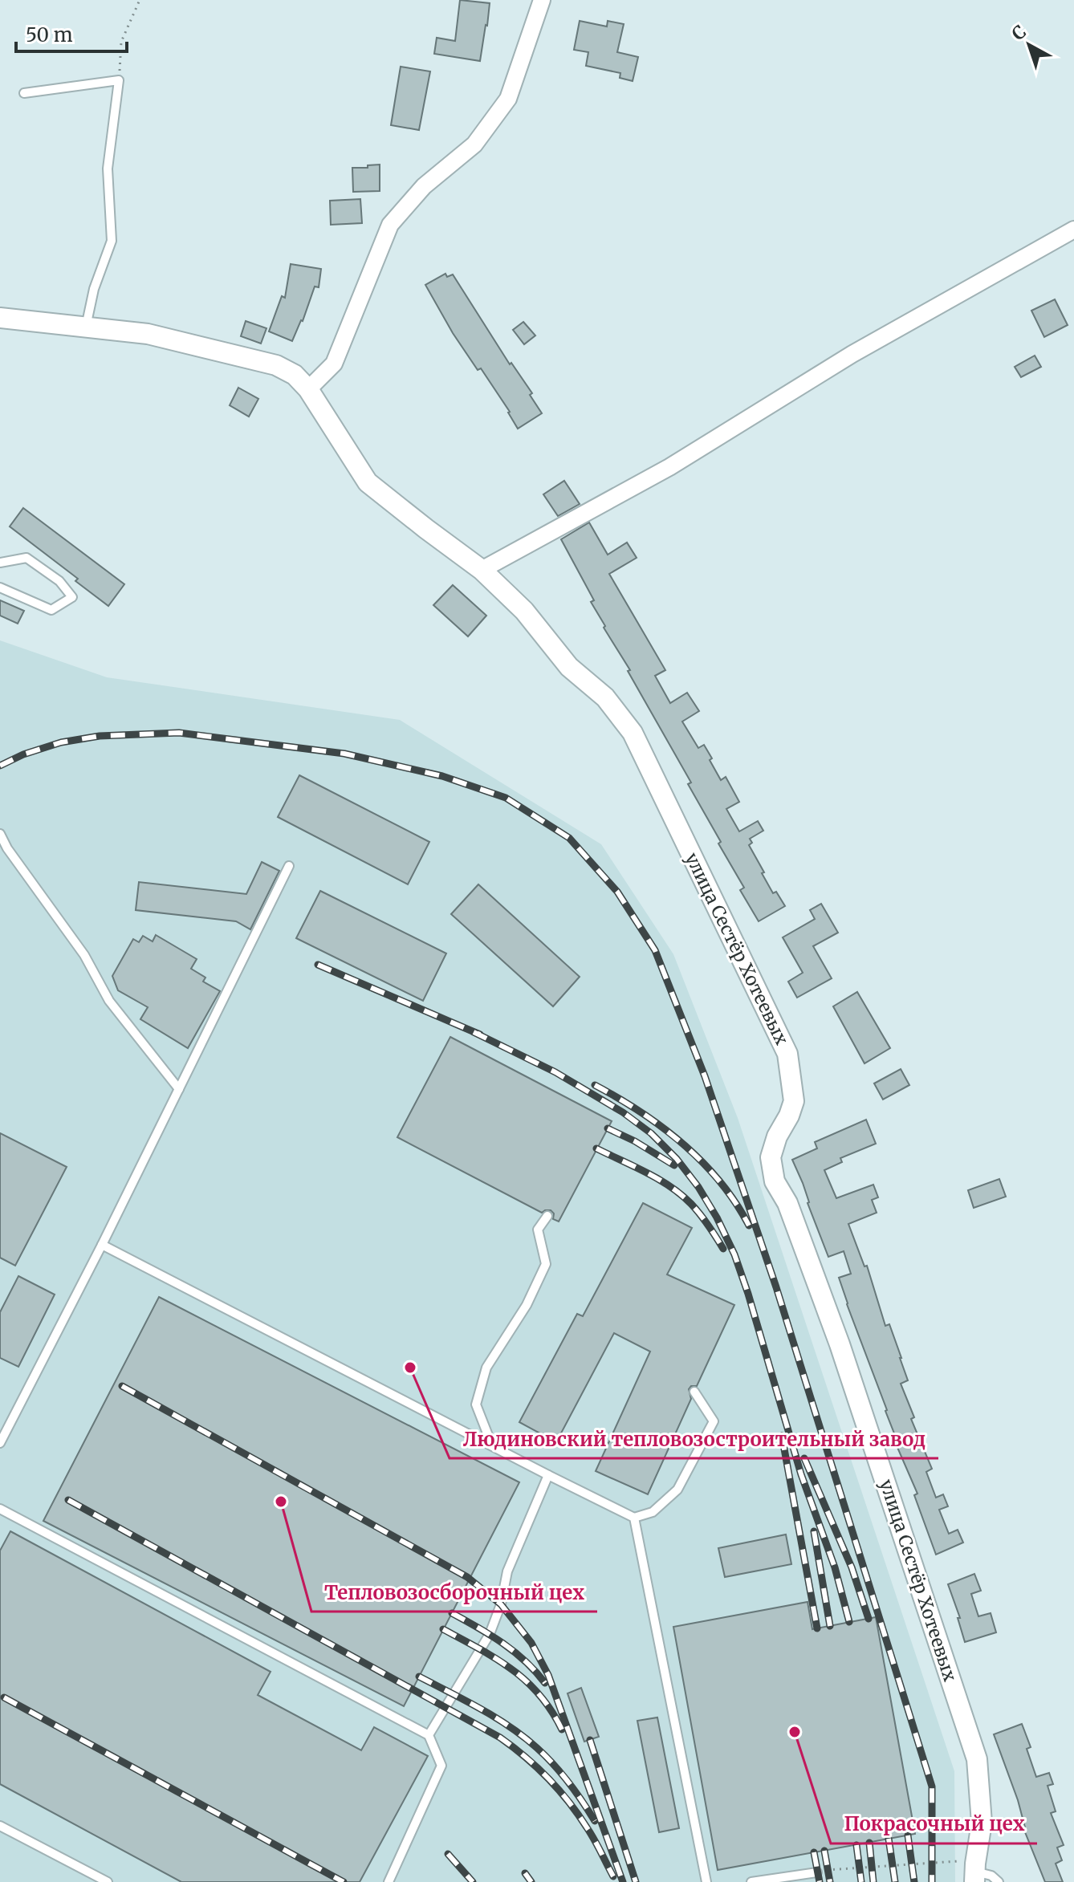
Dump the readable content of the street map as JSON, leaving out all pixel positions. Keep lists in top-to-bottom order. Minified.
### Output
{"streets":{"street":["улица Сестёр Хотеевых"]},"places":["Людиновский тепловозостроительный завод","Тепловозосборочный цех","Покрасочный цех"],"scale_bar":"50 m","north":"top left"}
